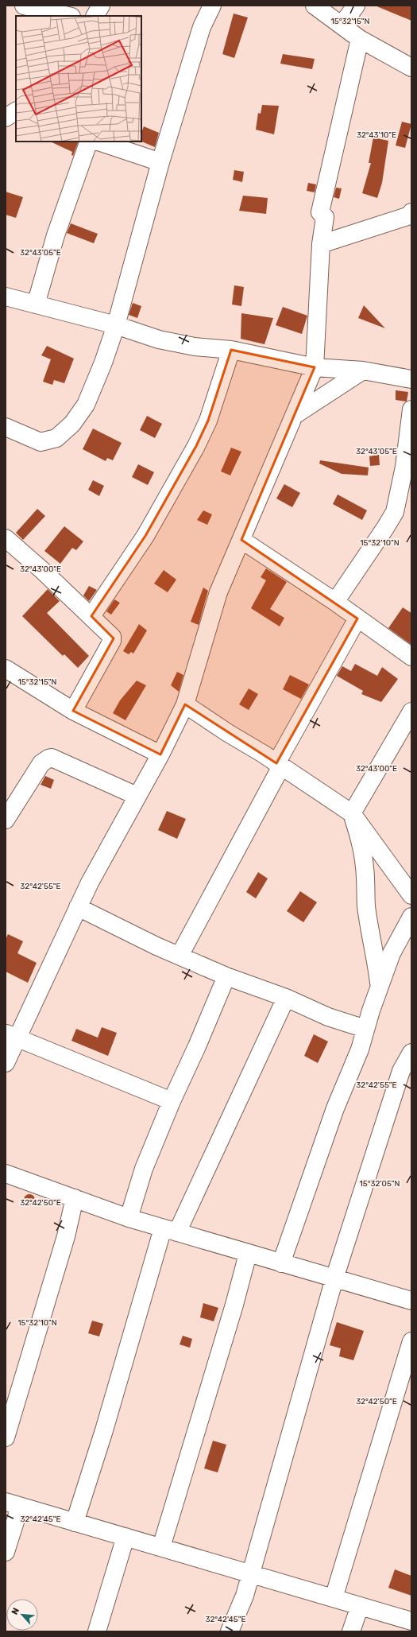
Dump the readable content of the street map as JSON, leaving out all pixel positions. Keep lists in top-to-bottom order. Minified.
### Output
{"north":"top left","coordinates":["15°32'15\"N","32°43'10\"E","32°43'05\"E","15°32'10\"N","32°43'00\"E","32°42'55\"E","15°32'05\"N","32°42'50\"E","32°42'45\"E"]}
